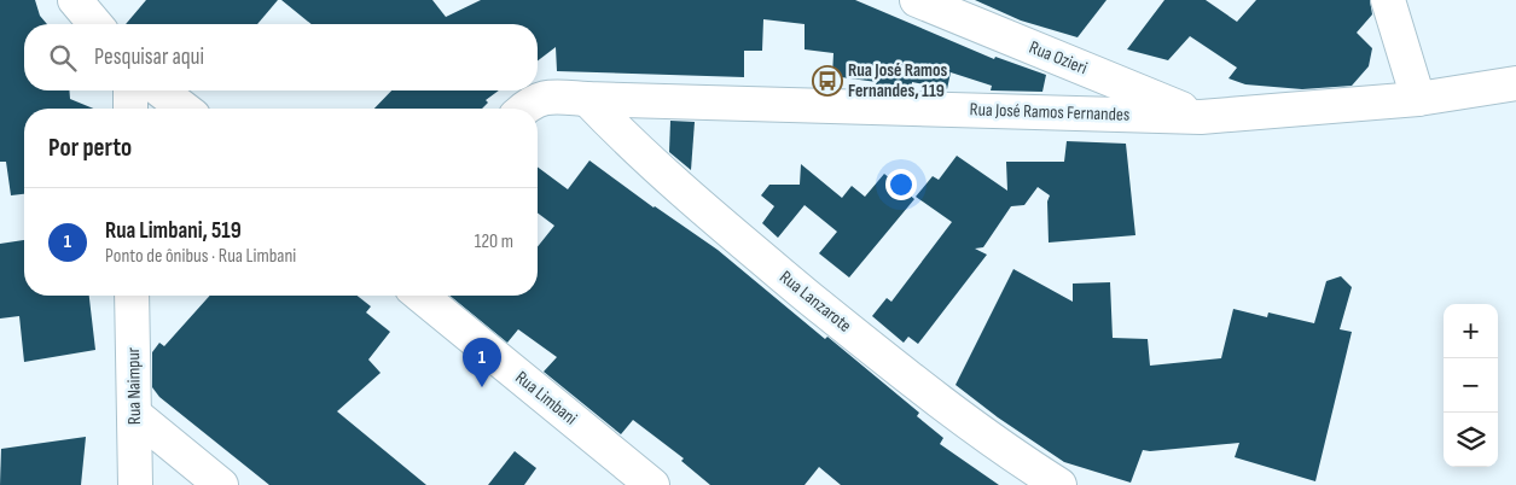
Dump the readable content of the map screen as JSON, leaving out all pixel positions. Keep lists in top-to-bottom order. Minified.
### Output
{"streets":{"street":["Rua Ozieri","Rua José Ramos Fernandes","Rua Lanzarote","Rua Naimpur","Rua Limbani"]},"crossings":[["Rua Ozieri","Rua José Ramos Fernandes"],["Rua José Ramos Fernandes","Rua Lanzarote"]],"places":{"bus stop":["Rua José Ramos Fernandes, 119"]},"page":{"search":"Pesquisar aqui","heading":"Por perto","list":[{"mark":"1","name":"Rua Limbani, 519","note":"Ponto de ônibus · Rua Limbani","value":"120 m"}],"map_buttons":["+","−"],"pins":"1"}}
